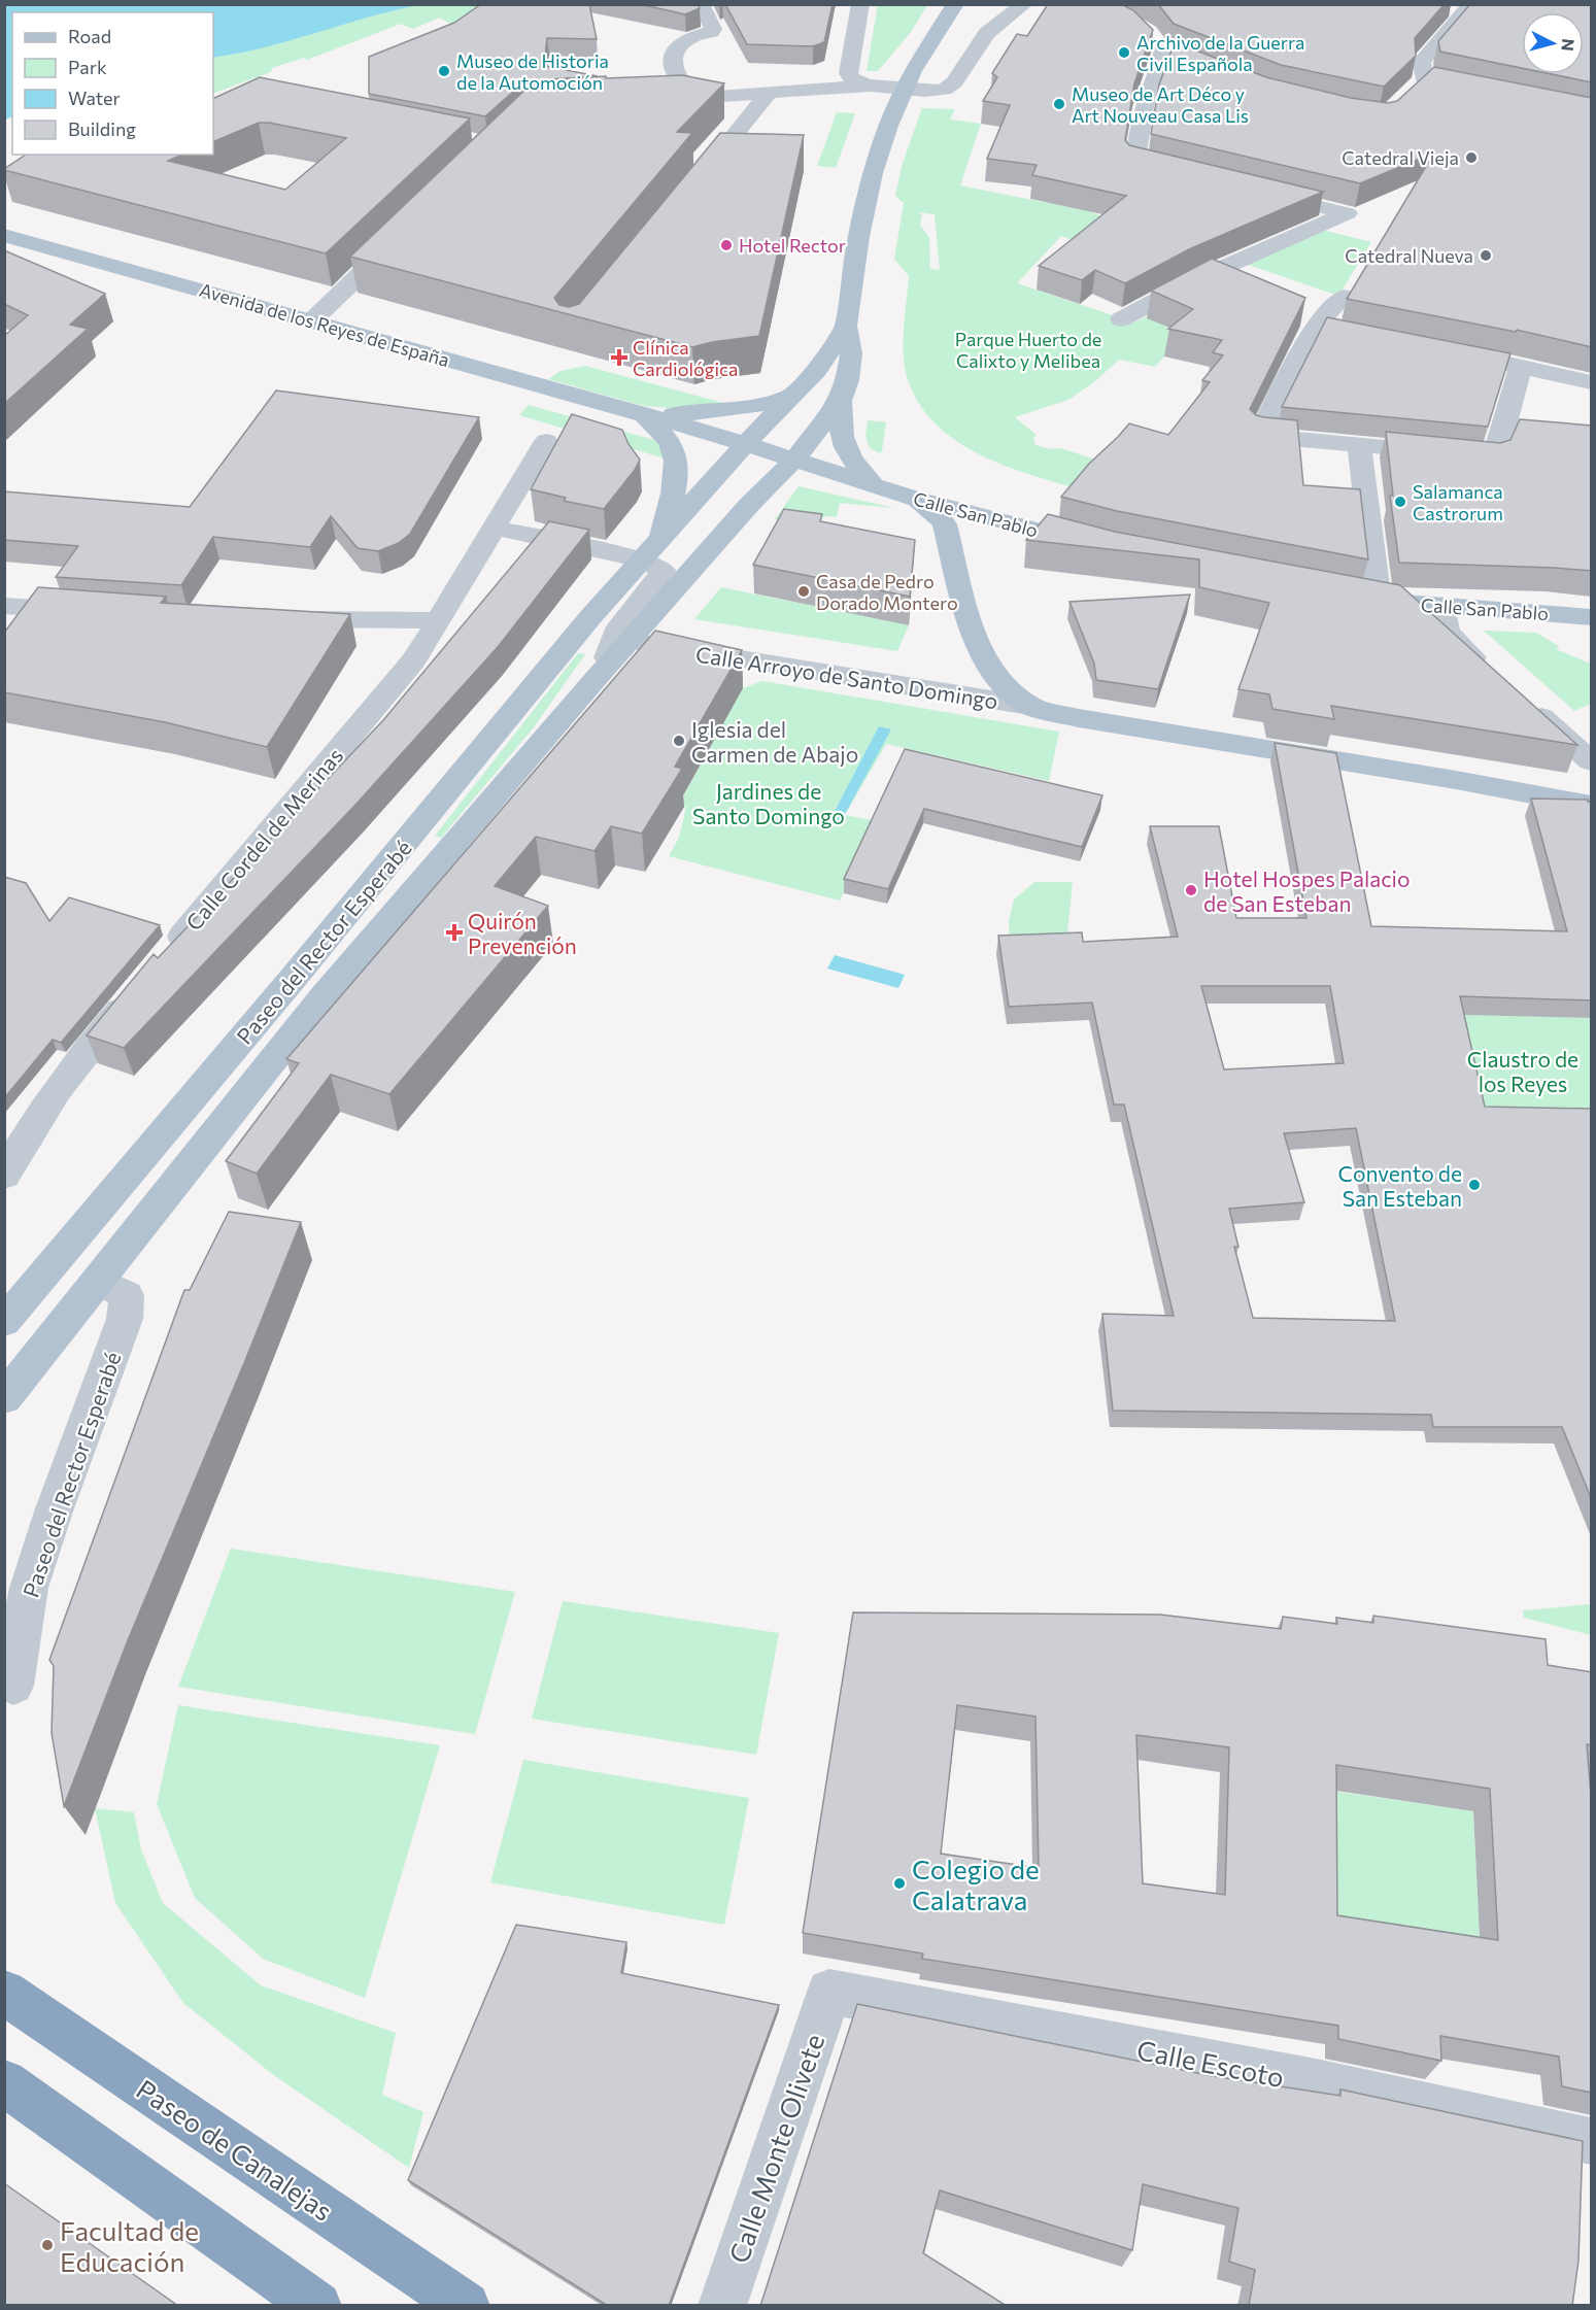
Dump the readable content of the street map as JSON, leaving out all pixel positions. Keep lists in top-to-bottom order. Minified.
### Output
{"streets":{"highway":["Paseo de Canalejas"],"main road":["Avenida de los Reyes de España","Calle San Pablo","Calle Arroyo de Santo Domingo","Paseo del Rector Esperabé"],"street":["Calle Cordel de Merinas","Calle Escoto","Calle Monte Olivete"]},"crossings":[["Avenida de los Reyes de España","Calle San Pablo"],["Avenida de los Reyes de España","Paseo del Rector Esperabé"],["Calle San Pablo","Paseo del Rector Esperabé"],["Calle Arroyo de Santo Domingo","Paseo del Rector Esperabé"],["Calle Escoto","Calle Monte Olivete"]],"parks":["Parque Huerto de Calixto y Melibea","Jardines de Santo Domingo","Claustro de los Reyes"],"places":{"other":["Archivo de la Guerra Civil Española","Museo de Historia de la Automoción","Museo de Art Déco y Art Nouveau Casa Lis","Catedral Vieja","Hotel Rector","Catedral Nueva","Salamanca Castrorum","Casa de Pedro Dorado Montero","Iglesia del Carmen de Abajo","Hotel Hospes Palacio de San Esteban","Convento de San Esteban","Colegio de Calatrava","Facultad de Educación"],"health":["Clínica Cardiológica","Quirón Prevención"]},"legend":["Road","Park","Water","Building"],"north":"right"}
